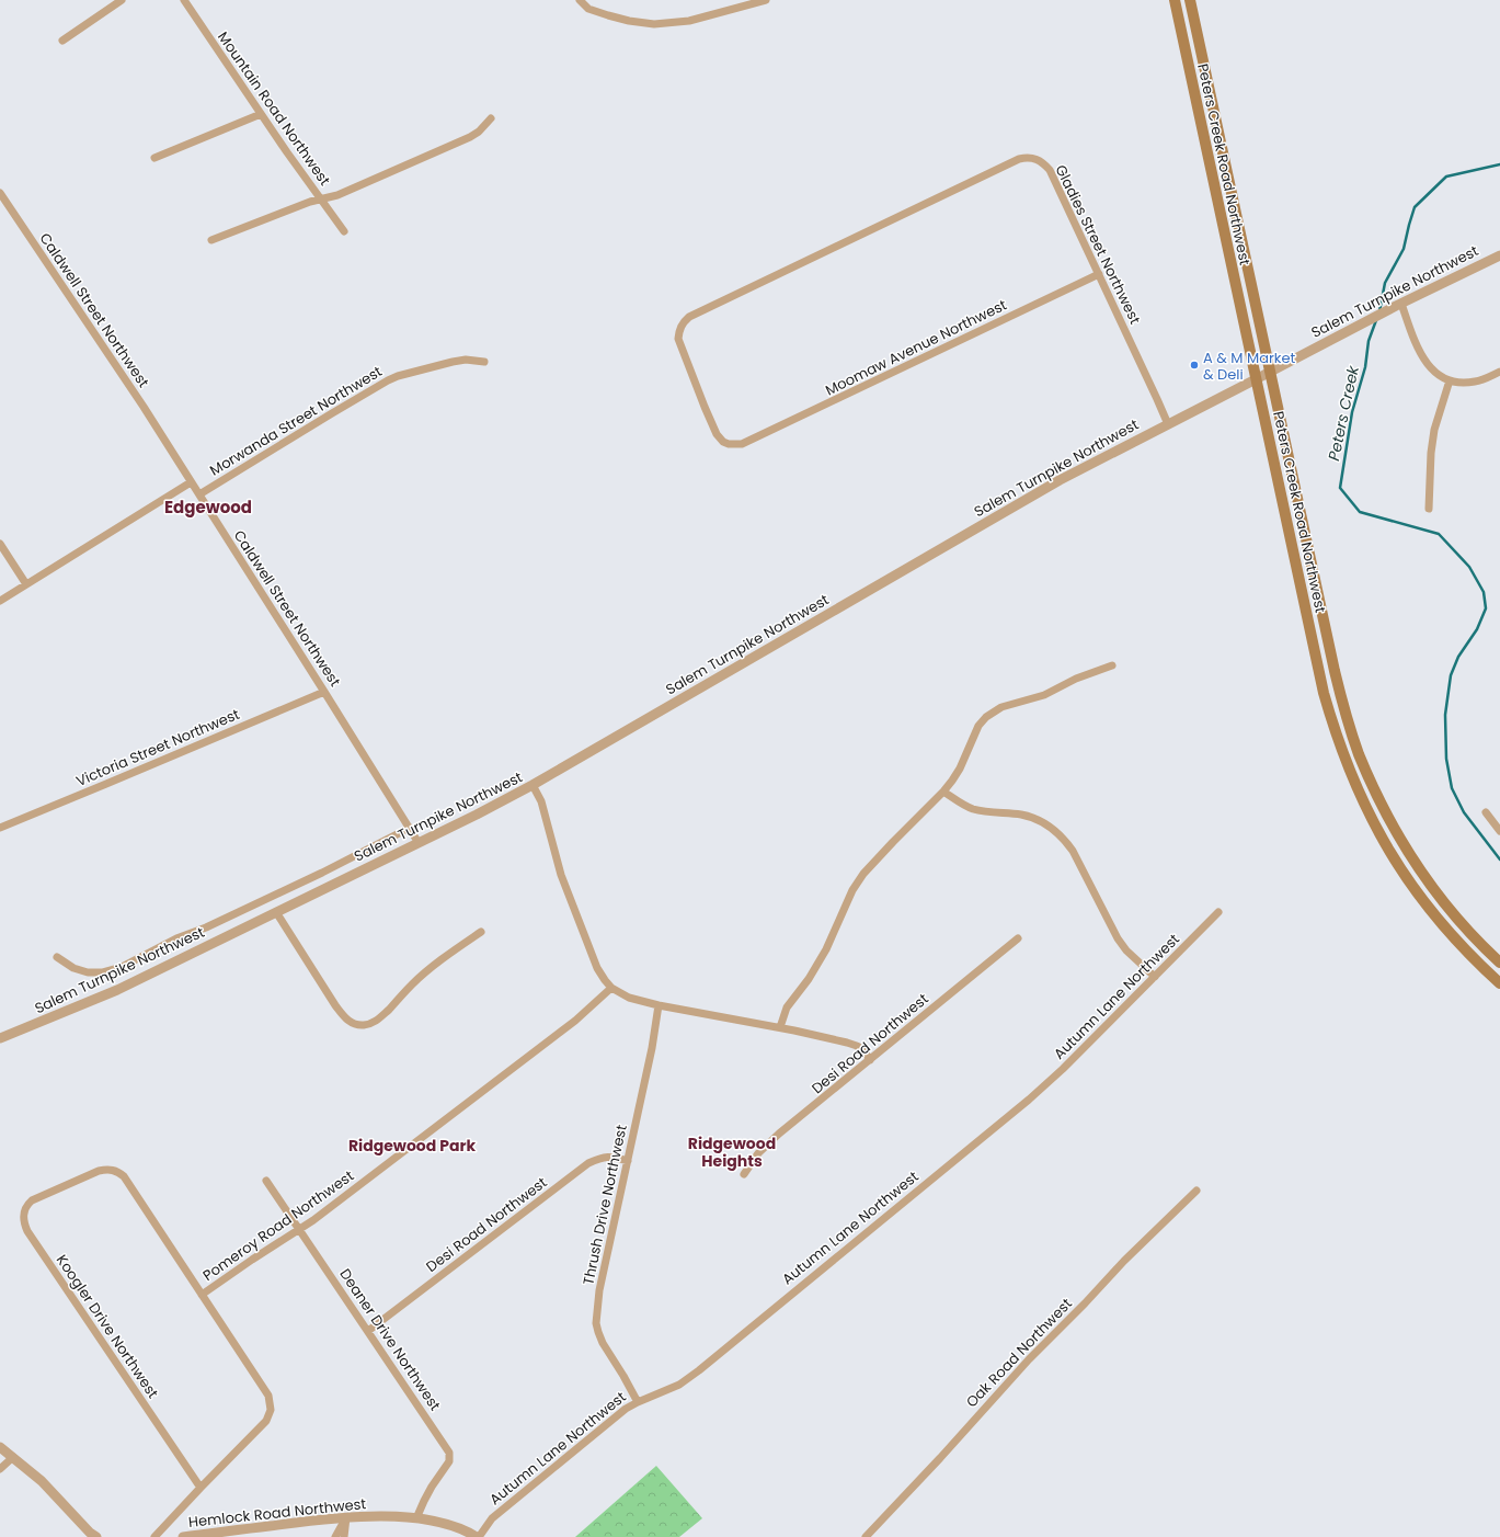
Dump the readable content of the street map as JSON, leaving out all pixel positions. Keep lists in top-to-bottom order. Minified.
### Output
{"streets":{"main road":["Peters Creek Road Northwest"],"street":["Mountain Road Northwest","Gladies Street Northwest","Salem Turnpike Northwest","Caldwell Street Northwest","Moomaw Avenue Northwest","Morwanda Street Northwest","Victoria Street Northwest","Autumn Lane Northwest","Desi Road Northwest","Thrush Drive Northwest","Pomeroy Road Northwest","Koogler Drive Northwest","Deaner Drive Northwest","Oak Road Northwest","Hemlock Road Northwest"]},"crossings":[["Peters Creek Road Northwest","Salem Turnpike Northwest"],["Gladies Street Northwest","Salem Turnpike Northwest"],["Gladies Street Northwest","Moomaw Avenue Northwest"],["Salem Turnpike Northwest","Caldwell Street Northwest"],["Caldwell Street Northwest","Morwanda Street Northwest"],["Caldwell Street Northwest","Victoria Street Northwest"],["Autumn Lane Northwest","Thrush Drive Northwest"],["Autumn Lane Northwest","Hemlock Road Northwest"],["Desi Road Northwest","Thrush Drive Northwest"],["Desi Road Northwest","Deaner Drive Northwest"],["Pomeroy Road Northwest","Koogler Drive Northwest"],["Pomeroy Road Northwest","Deaner Drive Northwest"],["Deaner Drive Northwest","Hemlock Road Northwest"]],"districts":["Edgewood","Ridgewood Heights","Ridgewood Park"],"water":["Peters Creek"],"places":["A & M Market & Deli"]}
